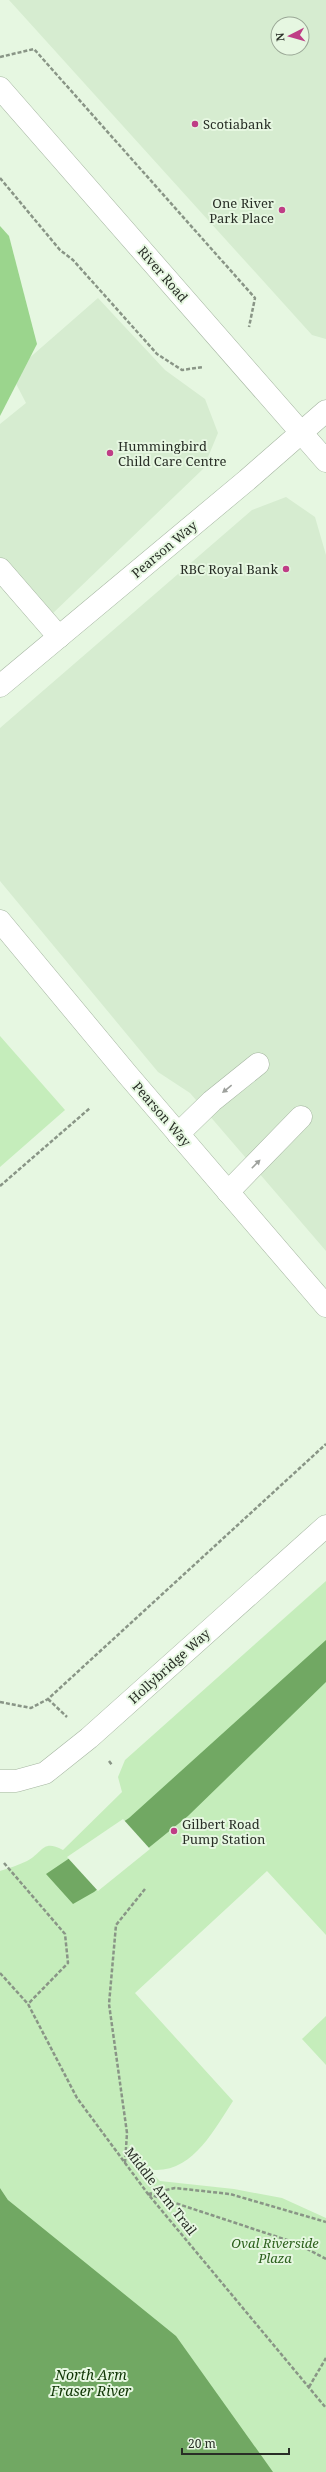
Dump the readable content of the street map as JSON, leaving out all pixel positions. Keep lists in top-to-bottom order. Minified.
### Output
{"streets":{"street":["River Road","Pearson Way","Hollybridge Way"],"path":["Middle Arm Trail"]},"crossings":[["River Road","Pearson Way"]],"water":["North Arm Fraser River"],"parks":["Oval Riverside Plaza"],"places":["Scotiabank","One River Park Place","Hummingbird Child Care Centre","RBC Royal Bank","Gilbert Road Pump Station"],"scale_bar":"20 m","north":"left"}
